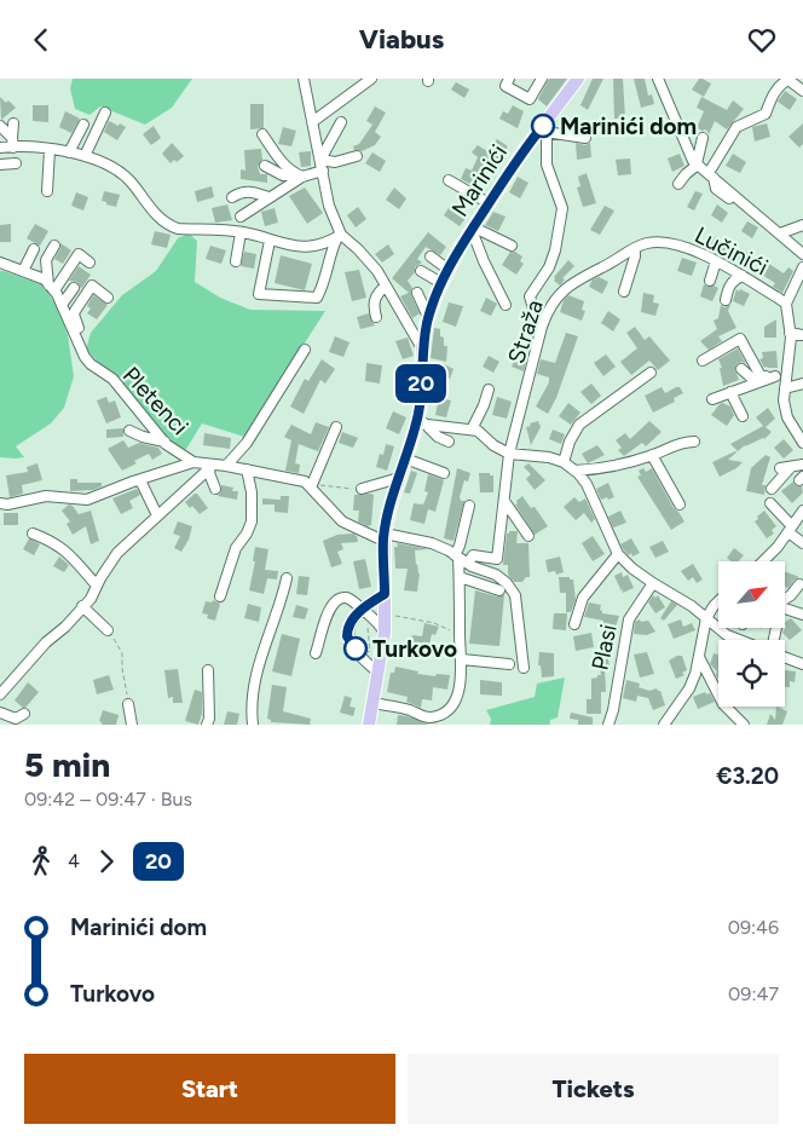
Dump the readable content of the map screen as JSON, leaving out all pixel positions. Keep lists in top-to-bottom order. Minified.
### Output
{"streets":{"main road":["Marinići"],"street":["Lučinići","Straža","Pletenci","Plasi"]},"crossings":[["Lučinići","Straža"]],"places":["Marinići dom","Turkovo"],"lines":["bus line 20"],"north":"top right","page":{"header":"Viabus","on_map":"20","heading":["5 min","09:42 – 09:47 · Bus","€3.20"],"legs":["4","20"],"list":[{"name":"Marinići dom","value":"09:46"},{"name":"Turkovo","value":"09:47"}],"buttons":["Start","Tickets"]}}
